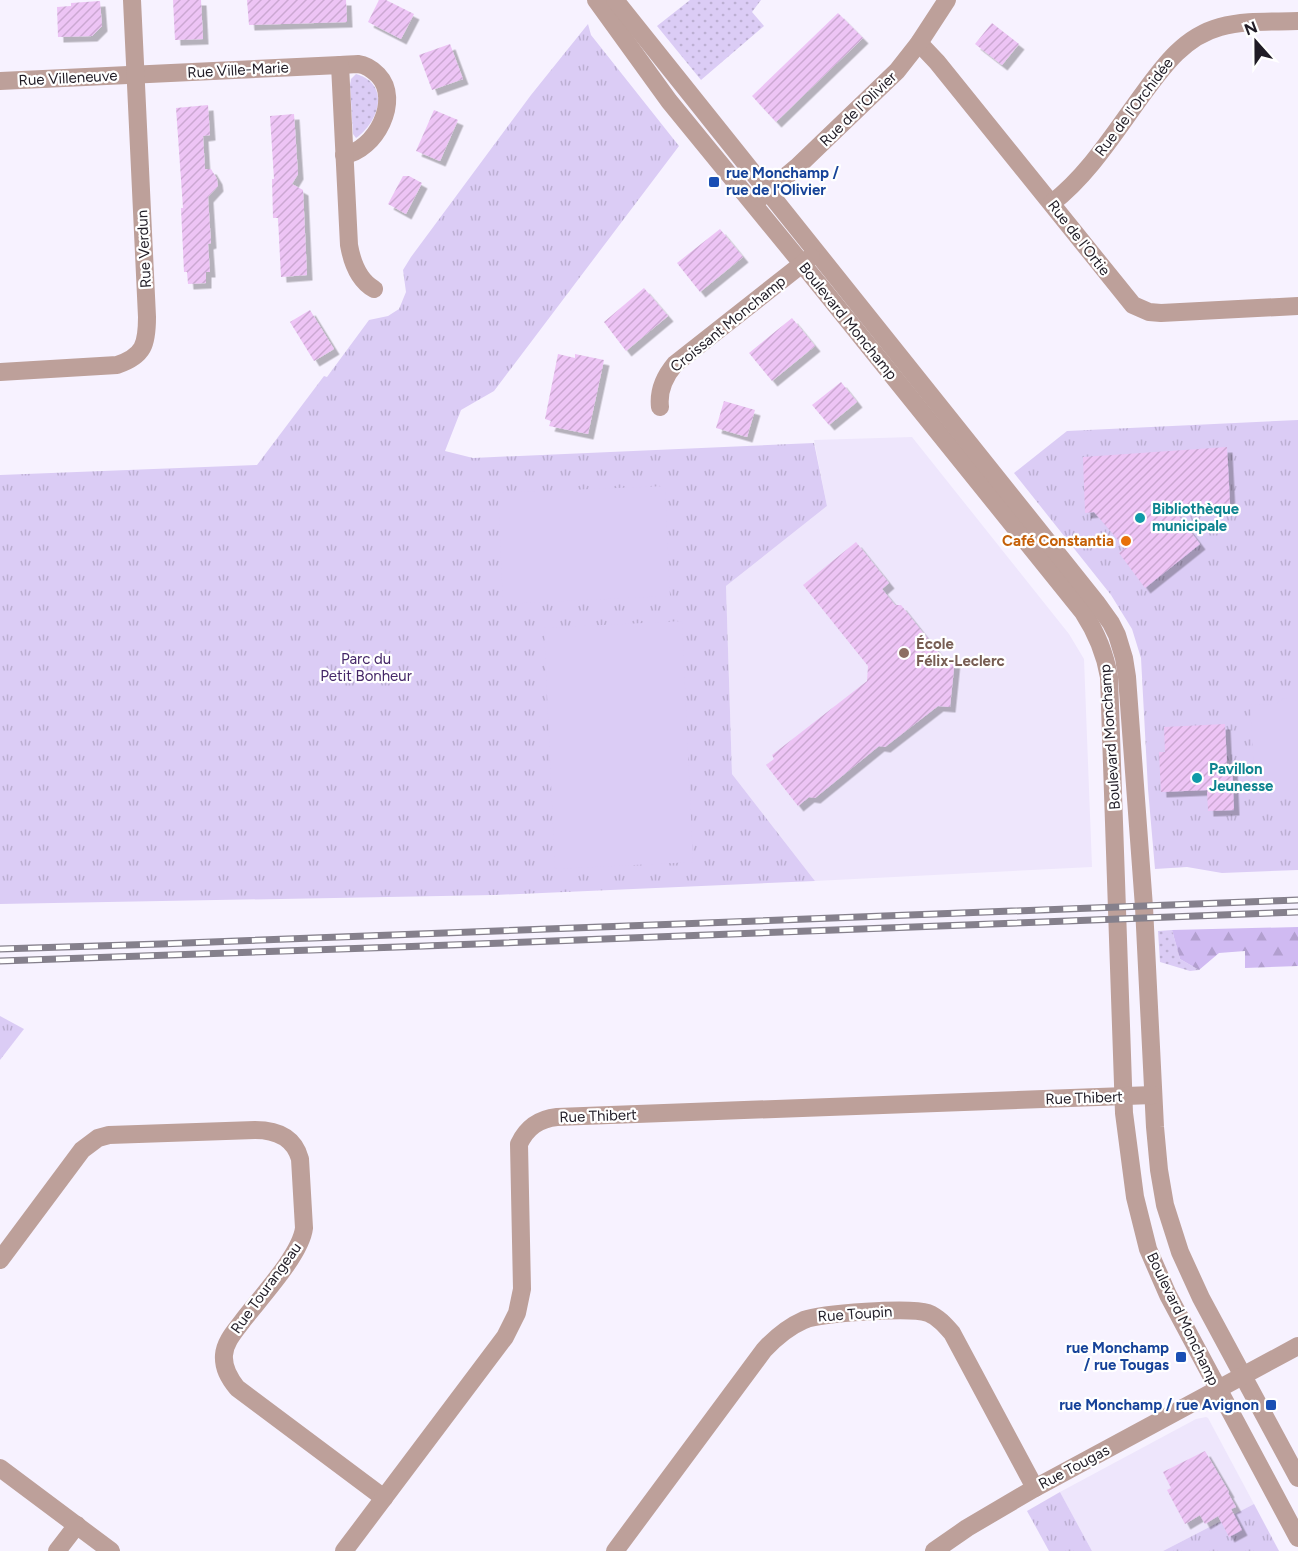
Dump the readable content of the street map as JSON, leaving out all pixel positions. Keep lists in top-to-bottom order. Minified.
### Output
{"streets":{"street":["Rue Ville-Marie","Rue Villeneuve","Rue de l'Orchidée","Rue de l'Olivier","Rue de l'Ortie","Rue Verdun","Boulevard Monchamp","Croissant Monchamp","Rue Thibert","Rue Tourangeau","Rue Toupin","Rue Tougas"]},"crossings":[["Rue Ville-Marie","Rue Villeneuve"],["Rue Ville-Marie","Rue Verdun"],["Rue Villeneuve","Rue Verdun"],["Rue de l'Orchidée","Rue de l'Ortie"],["Rue de l'Olivier","Rue de l'Ortie"],["Rue de l'Olivier","Boulevard Monchamp"],["Boulevard Monchamp","Croissant Monchamp"],["Boulevard Monchamp","Rue Thibert"],["Boulevard Monchamp","Rue Tougas"],["Rue Thibert","Rue Tourangeau"],["Rue Toupin","Rue Tougas"]],"parks":["Parc du Petit Bonheur"],"places":{"transit":["rue Monchamp / rue de l'Olivier","rue Monchamp / rue Tougas","rue Monchamp / rue Avignon"],"other":["Bibliothèque municipale","Café Constantia","École Félix-Leclerc","Pavillon Jeunesse"]},"north":"top"}
